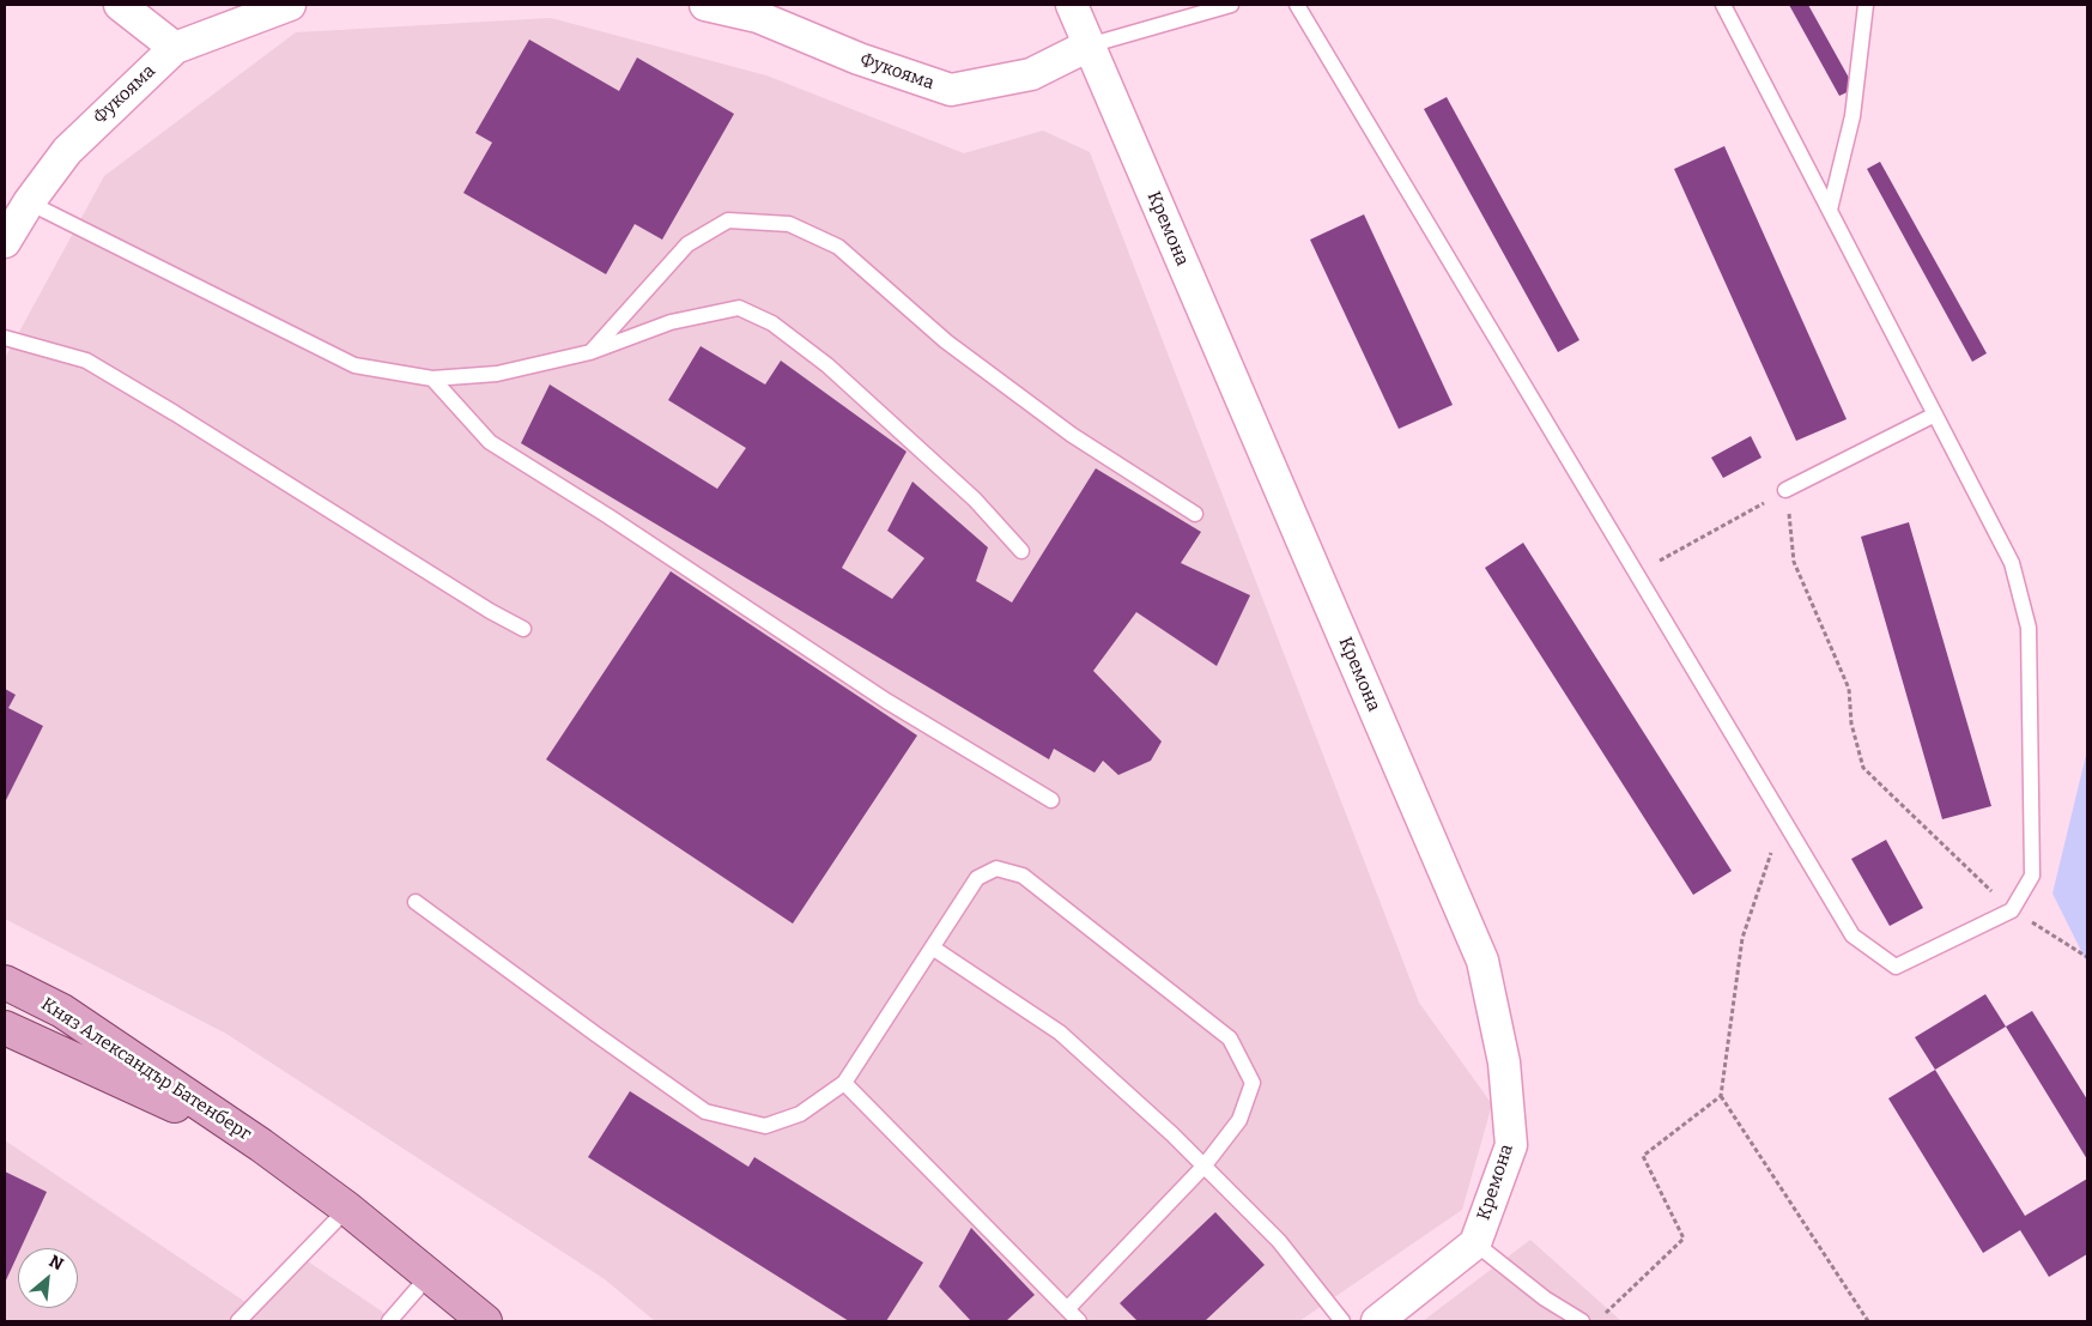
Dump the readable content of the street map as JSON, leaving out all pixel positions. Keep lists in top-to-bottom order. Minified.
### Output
{"streets":{"main road":["Княз Александър Батенберг"],"street":["Фукояма","Кремона"]},"crossings":[["Фукояма","Кремона"]],"north":"top right"}
